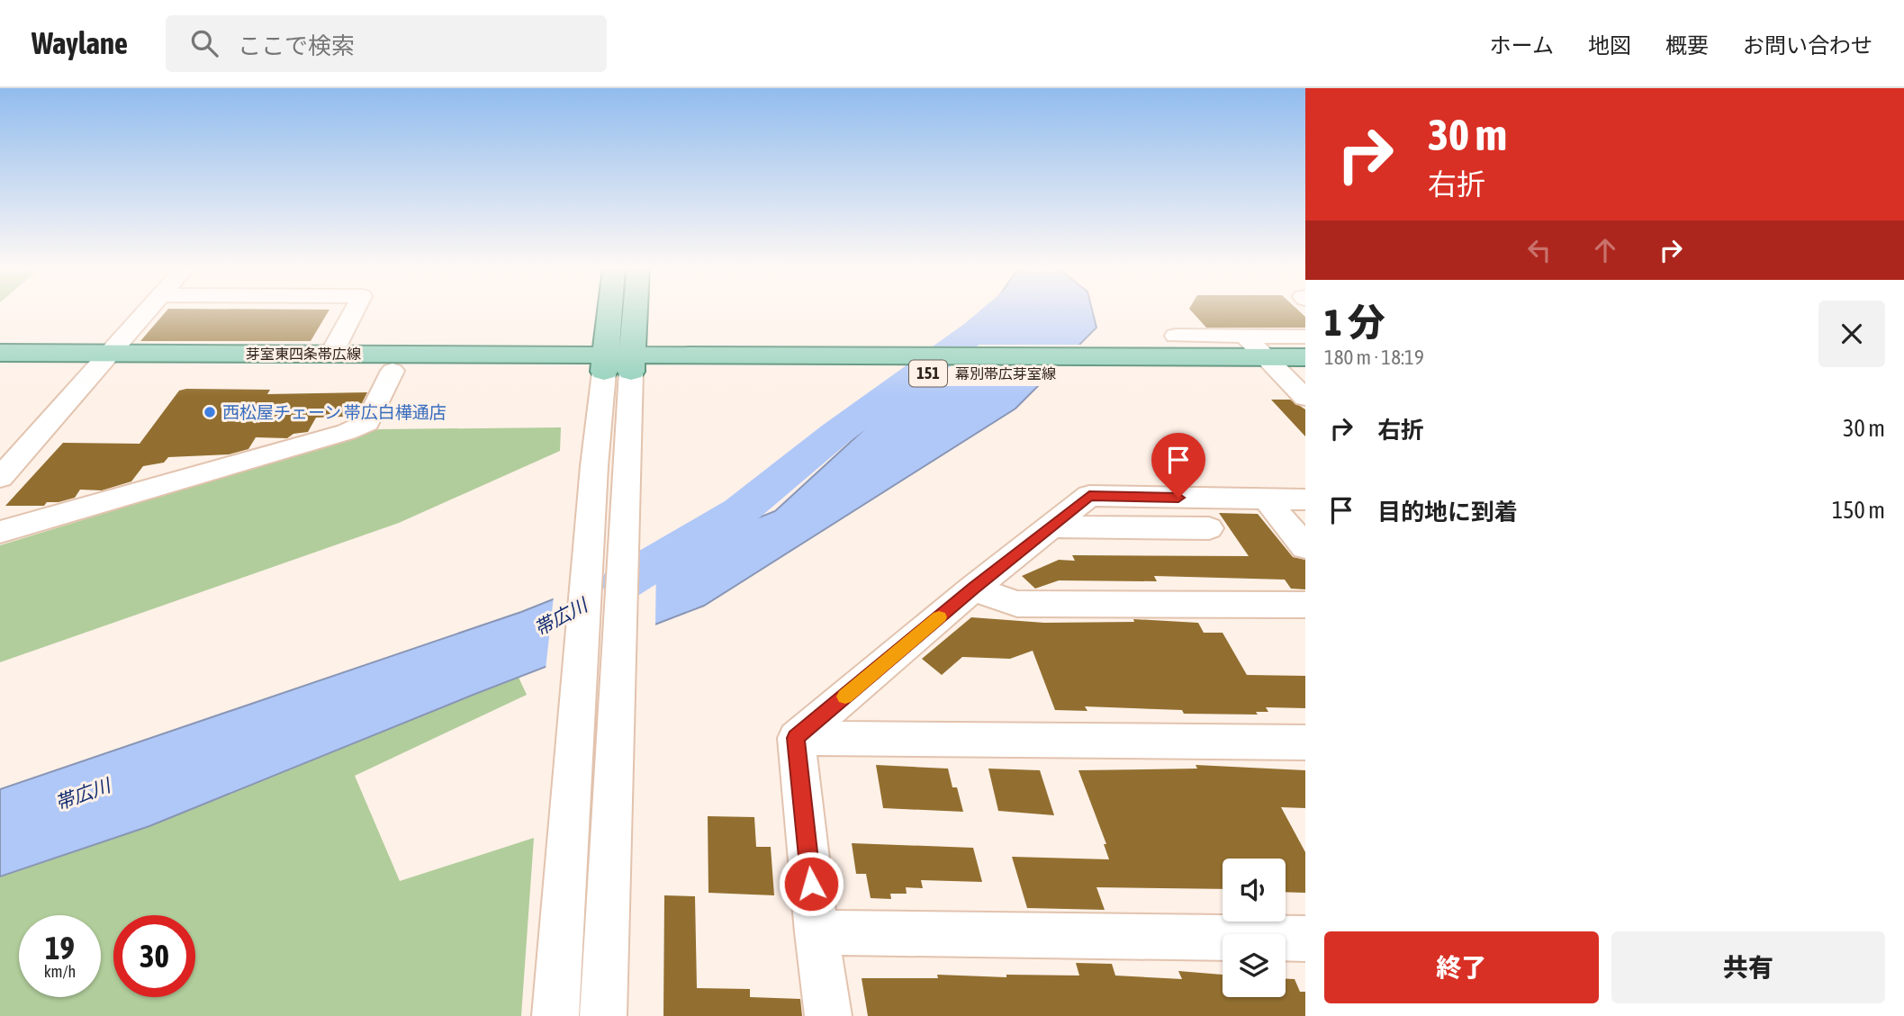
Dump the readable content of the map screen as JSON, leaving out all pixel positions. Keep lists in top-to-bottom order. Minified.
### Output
{"streets":{"main road":["芽室東四条帯広線","151","幕別帯広芽室線"]},"crossings":[["芽室東四条帯広線","幕別帯広芽室線"]],"water":["帯広川"],"places":["西松屋チェーン 帯広白樺通店"],"page":{"header":"Waylane","search":"ここで検索","nav":["ホーム","地図","概要","お問い合わせ"],"turn":["30 m","右折"],"heading":["1 分","180 m · 18:19"],"list":[{"name":"右折","value":"30 m"},{"name":"目的地に到着","value":"150 m"}],"speed":"19 km/h","limit":"30","buttons":["終了","共有"]}}
